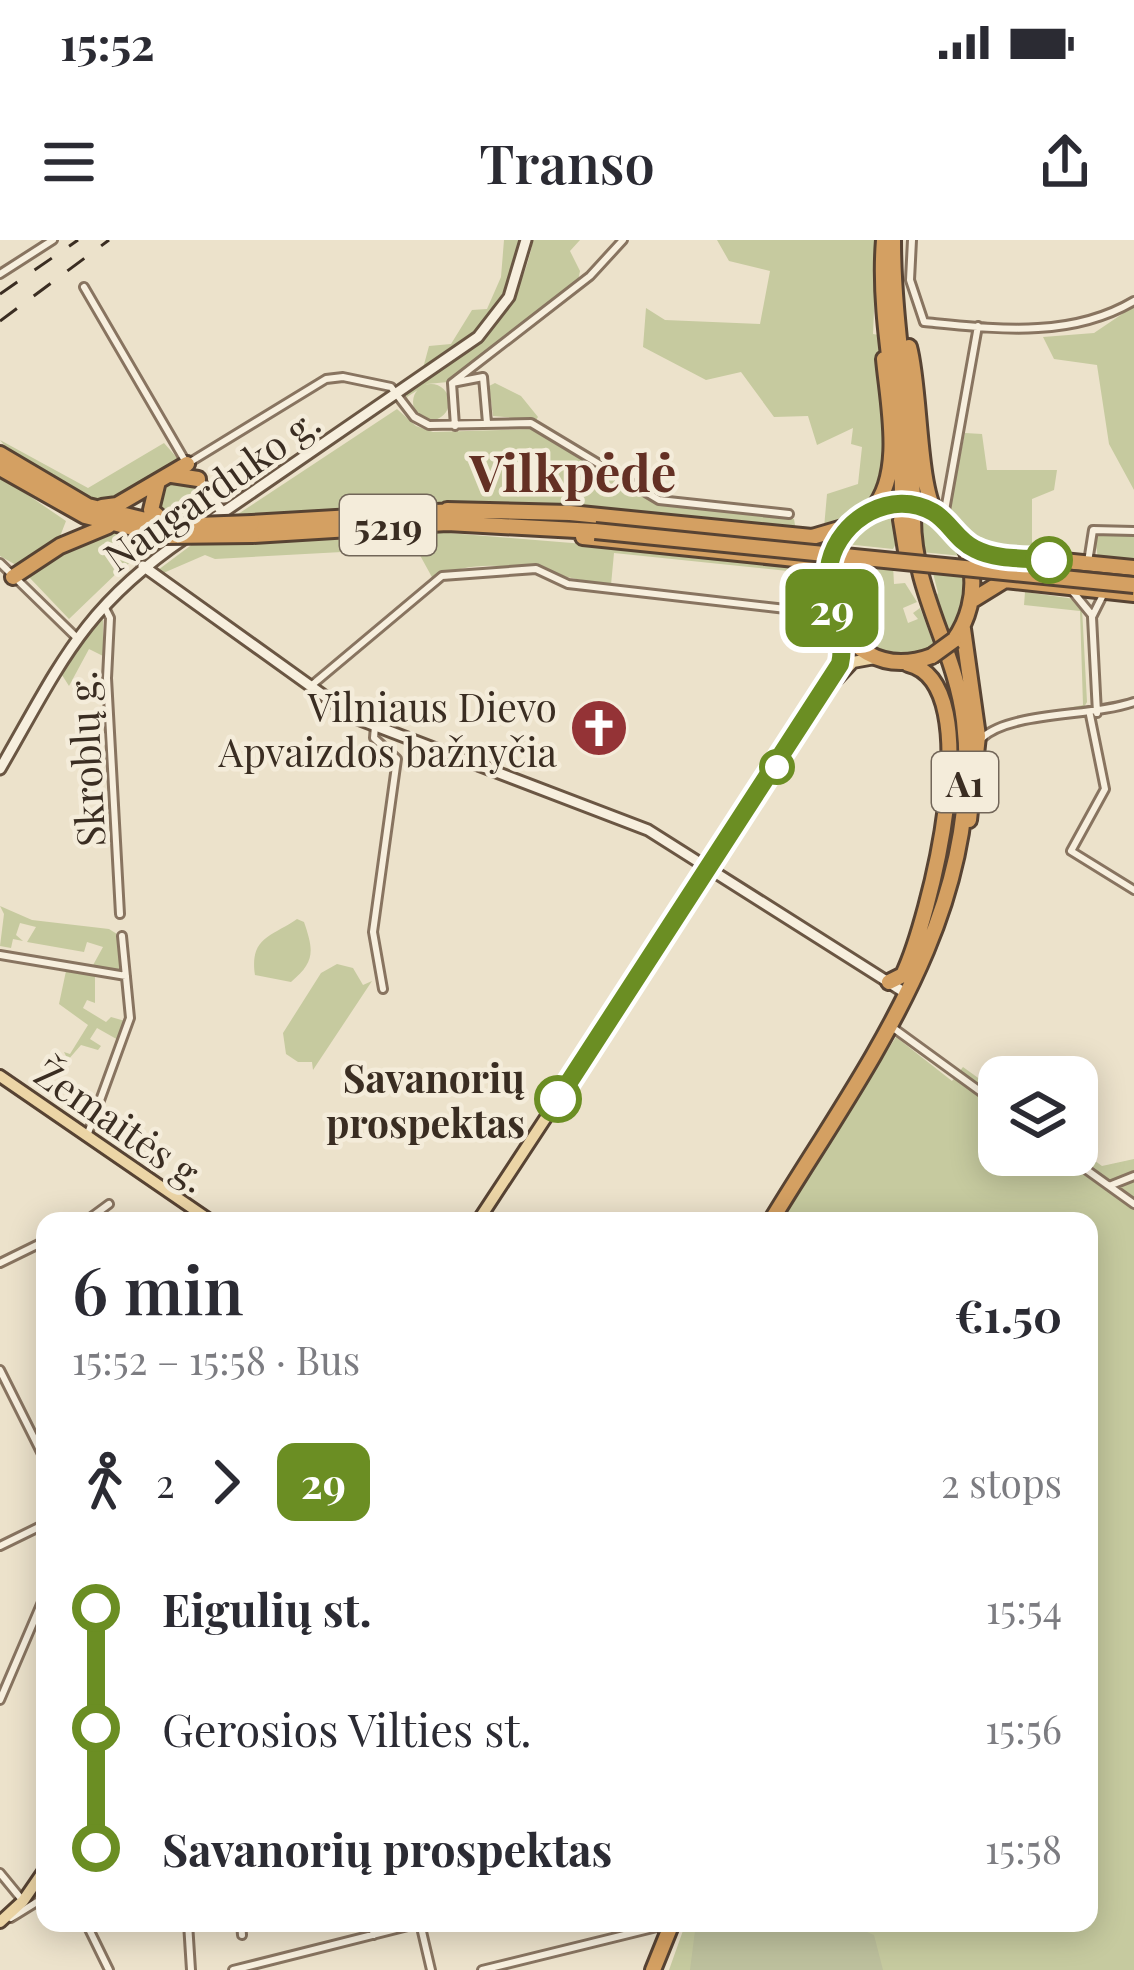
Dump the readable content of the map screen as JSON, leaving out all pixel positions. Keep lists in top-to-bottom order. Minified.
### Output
{"streets":{"highway":["5219","A1"],"main road":["Naugarduko g.","Žemaitės g."],"street":["Skroblų g."]},"crossings":[["Naugarduko g.","Skroblų g."]],"districts":["Vilkpėdė"],"places":{"church":["Vilniaus Dievo Apvaizdos bažnyčia"],"other":["Savanorių prospektas"]},"lines":["bus line 29"],"page":{"status":"15:52","header":"Transo","on_map":"29","heading":["6 min","15:52 – 15:58 · Bus","€1.50"],"legs":["2","29","2 stops"],"list":[{"name":"Eigulių st.","value":"15:54"},{"name":"Gerosios Vilties st.","value":"15:56"},{"name":"Savanorių prospektas","value":"15:58"}]}}
